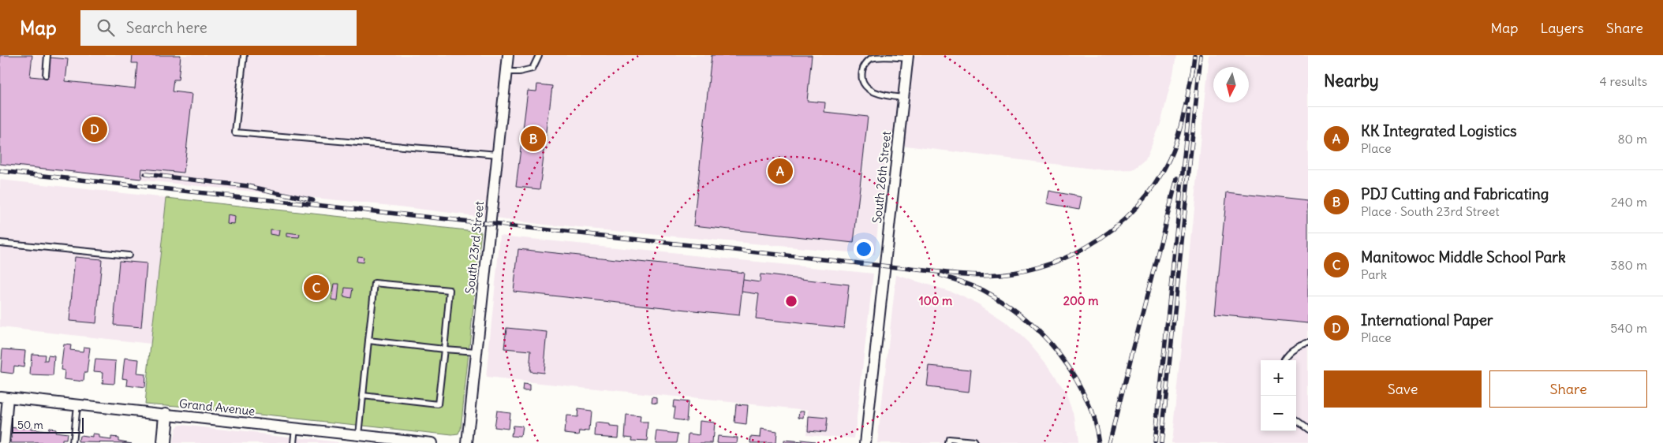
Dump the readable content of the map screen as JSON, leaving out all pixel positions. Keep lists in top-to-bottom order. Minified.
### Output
{"streets":{"street":["South 26th Street","South 23rd Street","Grand Avenue"]},"scale_bar":"50 m","north":"bottom","page":{"header":"Map","search":"Search here","nav":["Map","Layers","Share"],"heading":["Nearby","4 results"],"list":[{"mark":"A","name":"KK Integrated Logistics","note":"Place","value":"80 m"},{"mark":"B","name":"PDJ Cutting and Fabricating","note":"Place · South 23rd Street","value":"240 m"},{"mark":"C","name":"Manitowoc Middle School Park","note":"Park","value":"380 m"},{"mark":"D","name":"International Paper","note":"Place","value":"540 m"}],"pins":["D","B","A","C"],"buttons":["Save","Share"],"map_buttons":["+","−"],"scale":"50 m"},"rings":["100 m","200 m"]}
